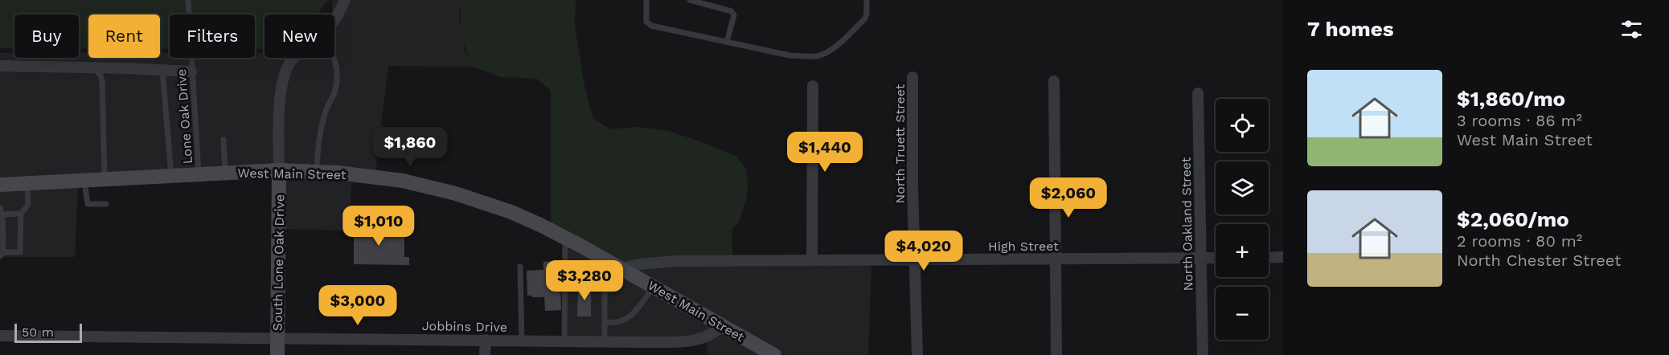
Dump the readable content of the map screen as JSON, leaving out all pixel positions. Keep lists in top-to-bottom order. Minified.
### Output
{"streets":{"main road":["West Main Street","South Lone Oak Drive"],"street":["North Truett Street","North Oakland Street","High Street","Jobbins Drive"],"lane":["Lone Oak Drive"]},"crossings":[["Lone Oak Drive","West Main Street"],["North Truett Street","High Street"],["West Main Street","High Street"],["West Main Street","South Lone Oak Drive"],["West Main Street","Jobbins Drive"],["North Oakland Street","High Street"],["South Lone Oak Drive","Jobbins Drive"]],"scale_bar":"50 m","page":{"heading":"7 homes","chip":["Buy","Rent","Filters","New"],"list":[{"name":"$1,860/mo","note":"3 rooms · 86 m² · West Main Street"},{"name":"$2,060/mo","note":"2 rooms · 80 m² · North Chester Street"}],"map_buttons":["+","−"],"price":["$1,860","$1,440","$2,060","$1,010","$4,020","$3,280","$3,000"],"scale":"50 m"}}
